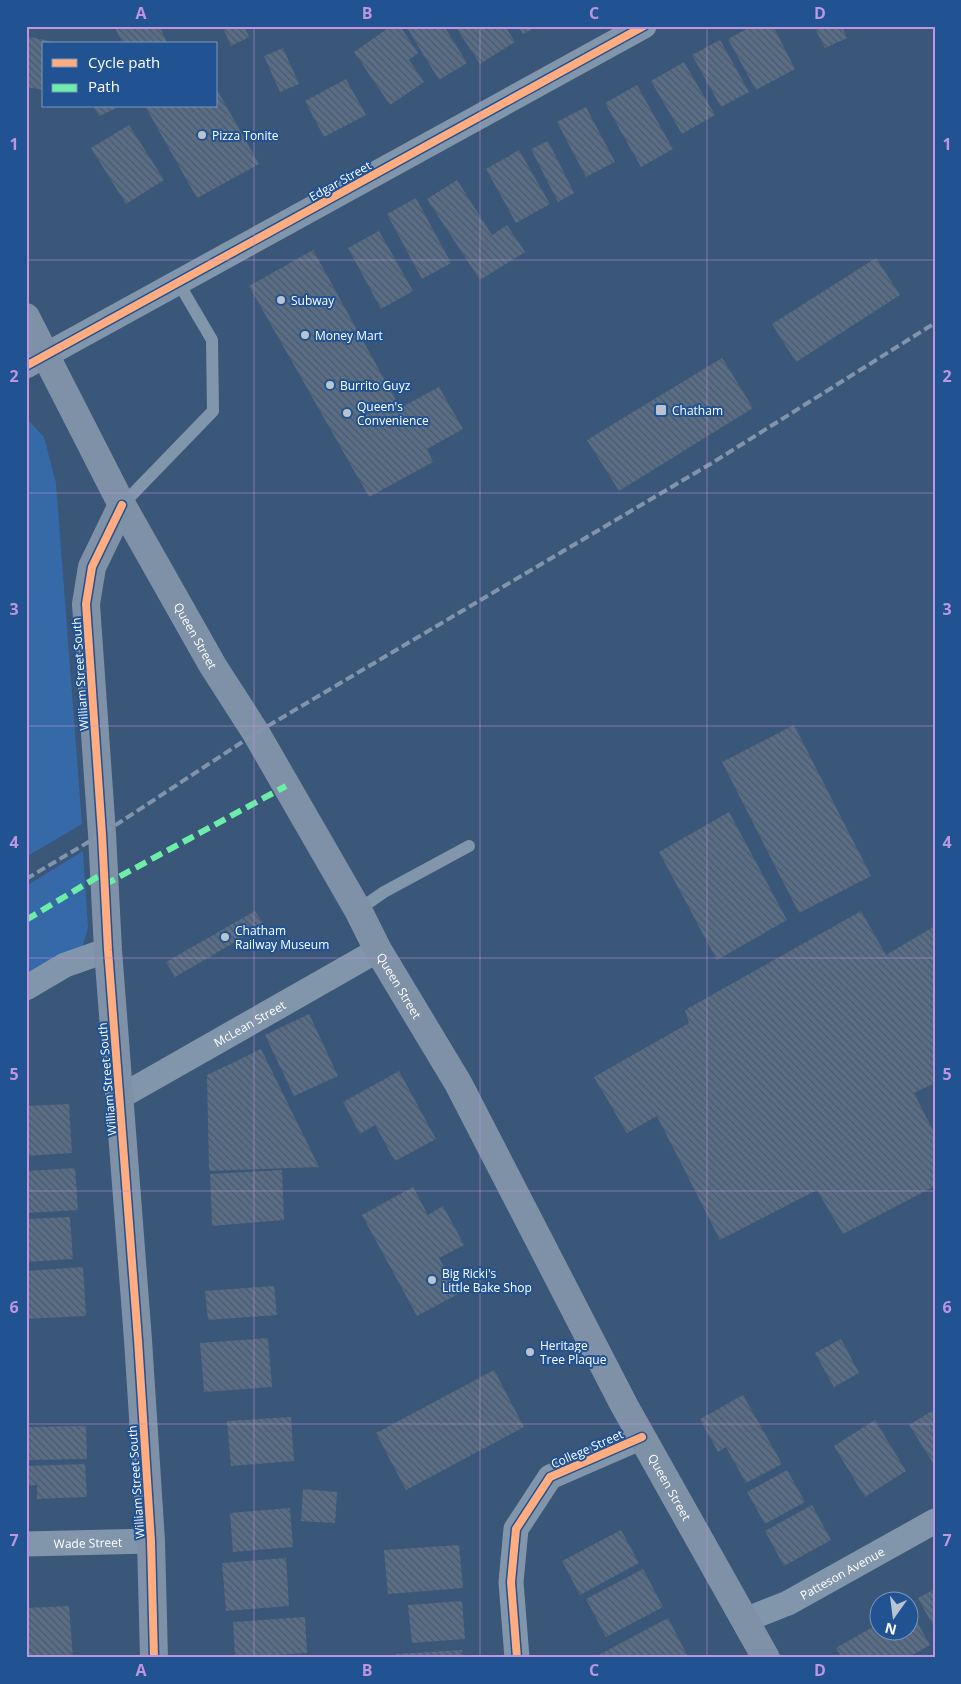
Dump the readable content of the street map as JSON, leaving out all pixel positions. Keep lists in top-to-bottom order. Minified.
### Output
{"streets":{"main road":["Queen Street","William Street South"],"street":["Edgar Street","McLean Street","College Street","Wade Street","Patteson Avenue"]},"crossings":[["Edgar Street","Queen Street"],["Queen Street","William Street South"],["Queen Street","McLean Street"],["Queen Street","College Street"],["Queen Street","Patteson Avenue"],["William Street South","McLean Street"],["William Street South","Wade Street"]],"places":{"other":["Pizza Tonite","Subway","Money Mart","Burrito Guyz","Queen's Convenience","Chatham Railway Museum","Big Ricki's Little Bake Shop","Heritage Tree Plaque"],"transit":["Chatham"]},"legend":["Cycle path","Path"],"north":"bottom","grid":{"columns":["A","B","C","D"],"rows":["1","2","3","4","5","6","7"]}}
